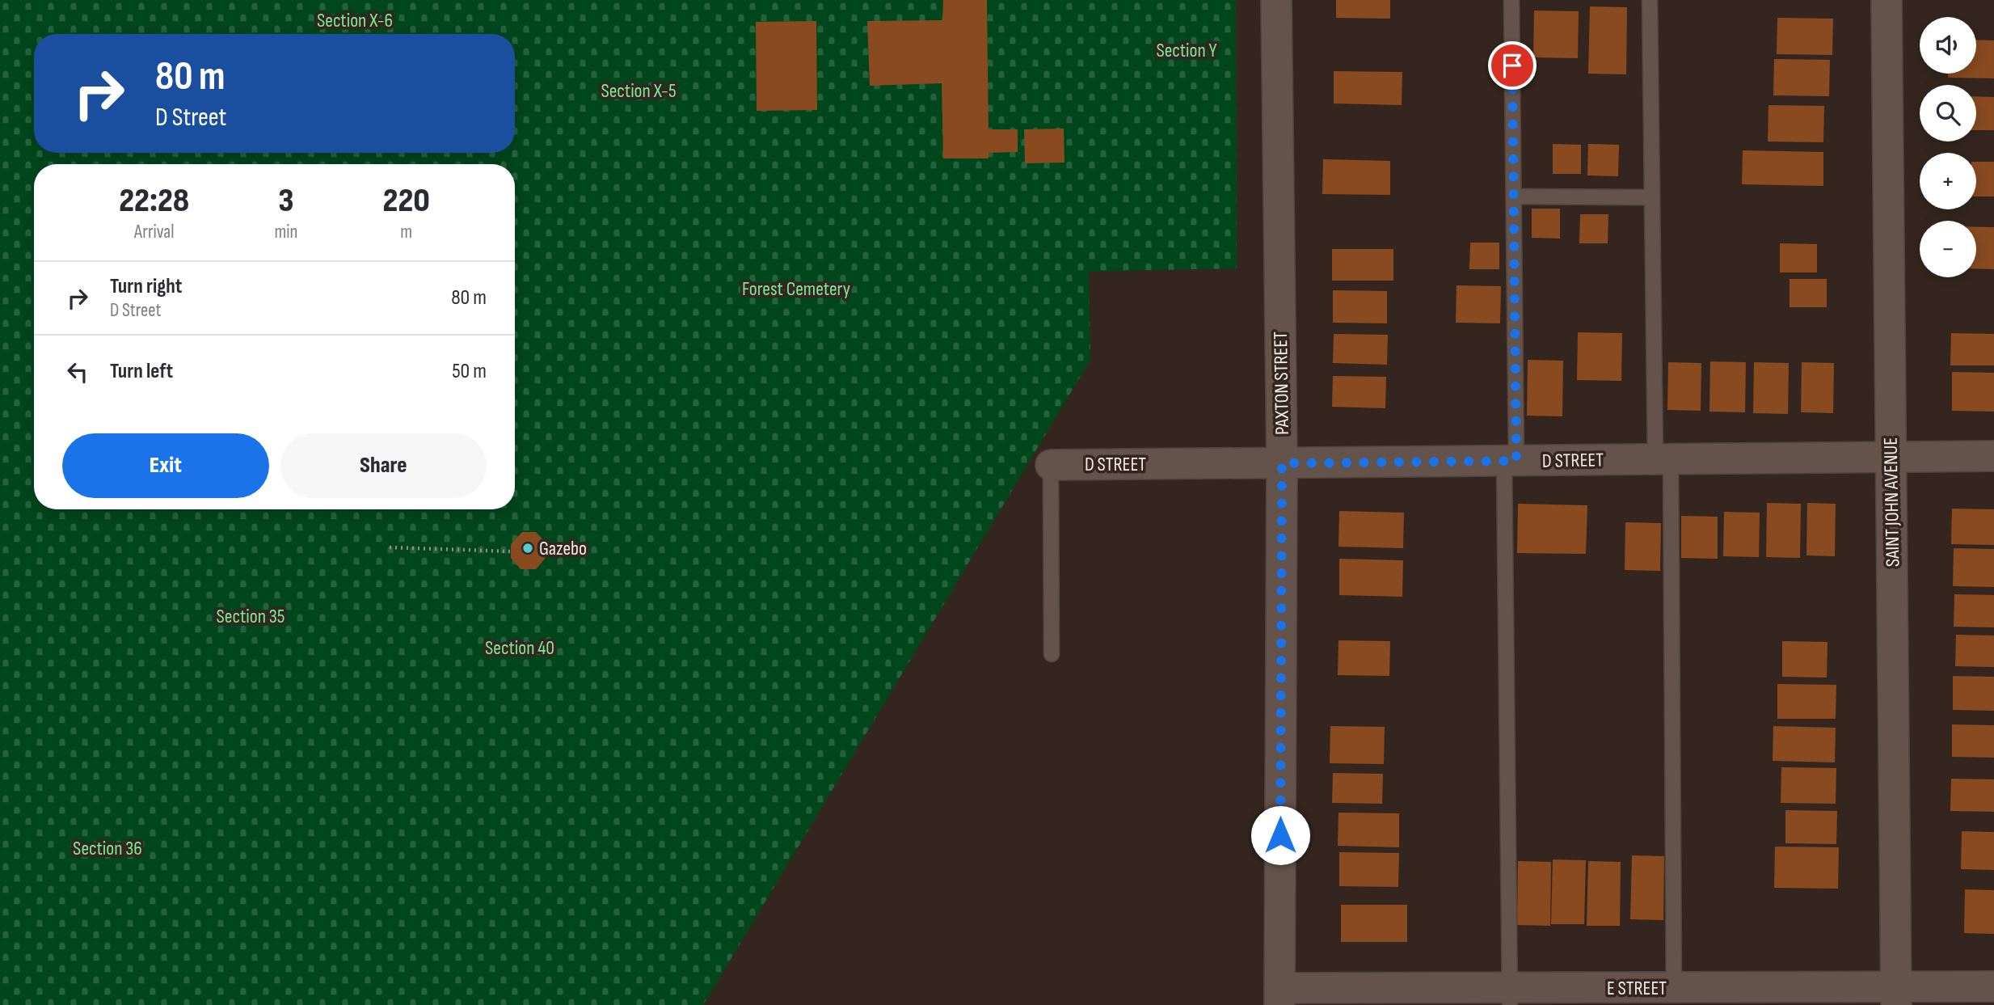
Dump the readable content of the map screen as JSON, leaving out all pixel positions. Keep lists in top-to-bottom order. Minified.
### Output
{"streets":{"street":["PAXTON STREET","D STREET","SAINT JOHN AVENUE","E STREET"]},"crossings":[["PAXTON STREET","D STREET"],["PAXTON STREET","E STREET"],["D STREET","SAINT JOHN AVENUE"],["SAINT JOHN AVENUE","E STREET"]],"parks":["Section X-6","Section Y","Section X-5","Forest Cemetery","Section 35","Section 40","Section 36"],"places":["Gazebo"],"page":{"map_buttons":["+","−"],"turn":["80 m","D Street"],"eta":["22:28","Arrival","3","min","220","m"],"list":[{"name":"Turn right","note":"D Street","value":"80 m"},{"name":"Turn left","value":"50 m"}],"buttons":["Exit","Share"]}}
